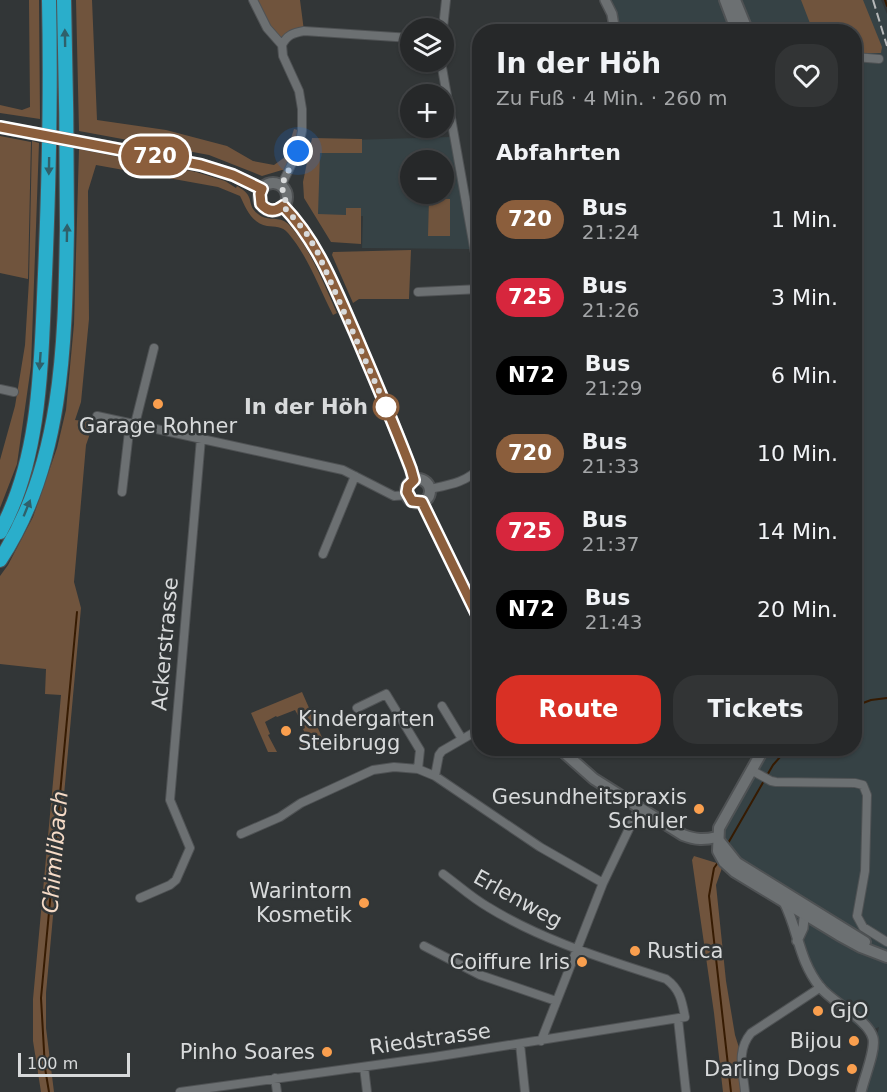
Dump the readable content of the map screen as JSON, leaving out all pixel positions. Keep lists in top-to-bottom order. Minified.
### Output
{"streets":{"street":["Ackerstrasse","Erlenweg","Riedstrasse"]},"crossings":[["Erlenweg","Riedstrasse"]],"water":["Chimlibach"],"places":["Garage Rohner","In der Höh","Kindergarten Steibrugg","Gesundheitspraxis Schuler","Warintorn Kosmetik","Rustica","Coiffure Iris","GjO","Bijou","Pinho Soares","Darling Dogs"],"lines":["bus line 720"],"scale_bar":"100 m","page":{"on_map":"720","map_buttons":["+","−"],"heading":[["In der Höh","Zu Fuß · 4 Min. · 260 m"],"Abfahrten"],"list":[{"mark":"720","name":"Bus","note":"21:24","value":"1 Min."},{"mark":"725","name":"Bus","note":"21:26","value":"3 Min."},{"mark":"N72","name":"Bus","note":"21:29","value":"6 Min."},{"mark":"720","name":"Bus","note":"21:33","value":"10 Min."},{"mark":"725","name":"Bus","note":"21:37","value":"14 Min."},{"mark":"N72","name":"Bus","note":"21:43","value":"20 Min."}],"buttons":["Route","Tickets"],"scale":"100 m"}}
